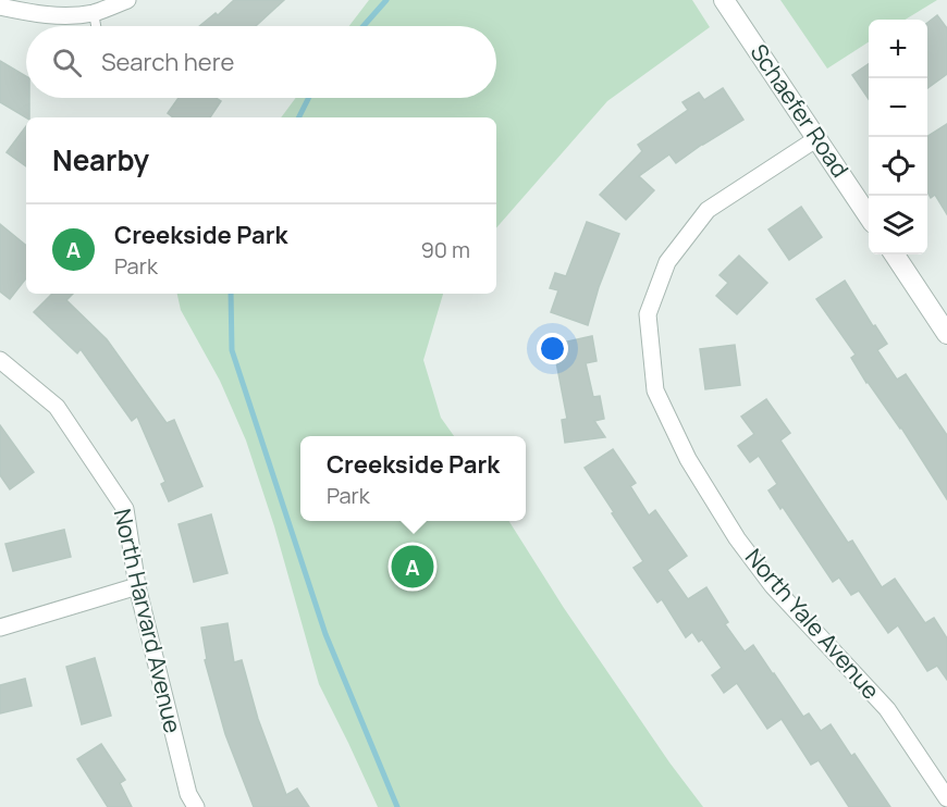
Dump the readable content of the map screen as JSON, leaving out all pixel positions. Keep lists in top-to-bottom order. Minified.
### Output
{"streets":{"street":["Schaefer Road","North Harvard Avenue","North Yale Avenue"]},"crossings":[["Schaefer Road","North Yale Avenue"]],"page":{"map_buttons":["+","−"],"search":"Search here","heading":"Nearby","list":[{"mark":"A","name":"Creekside Park","note":"Park","value":"90 m"}],"popup":["Creekside Park","Park"],"pins":"A"}}
